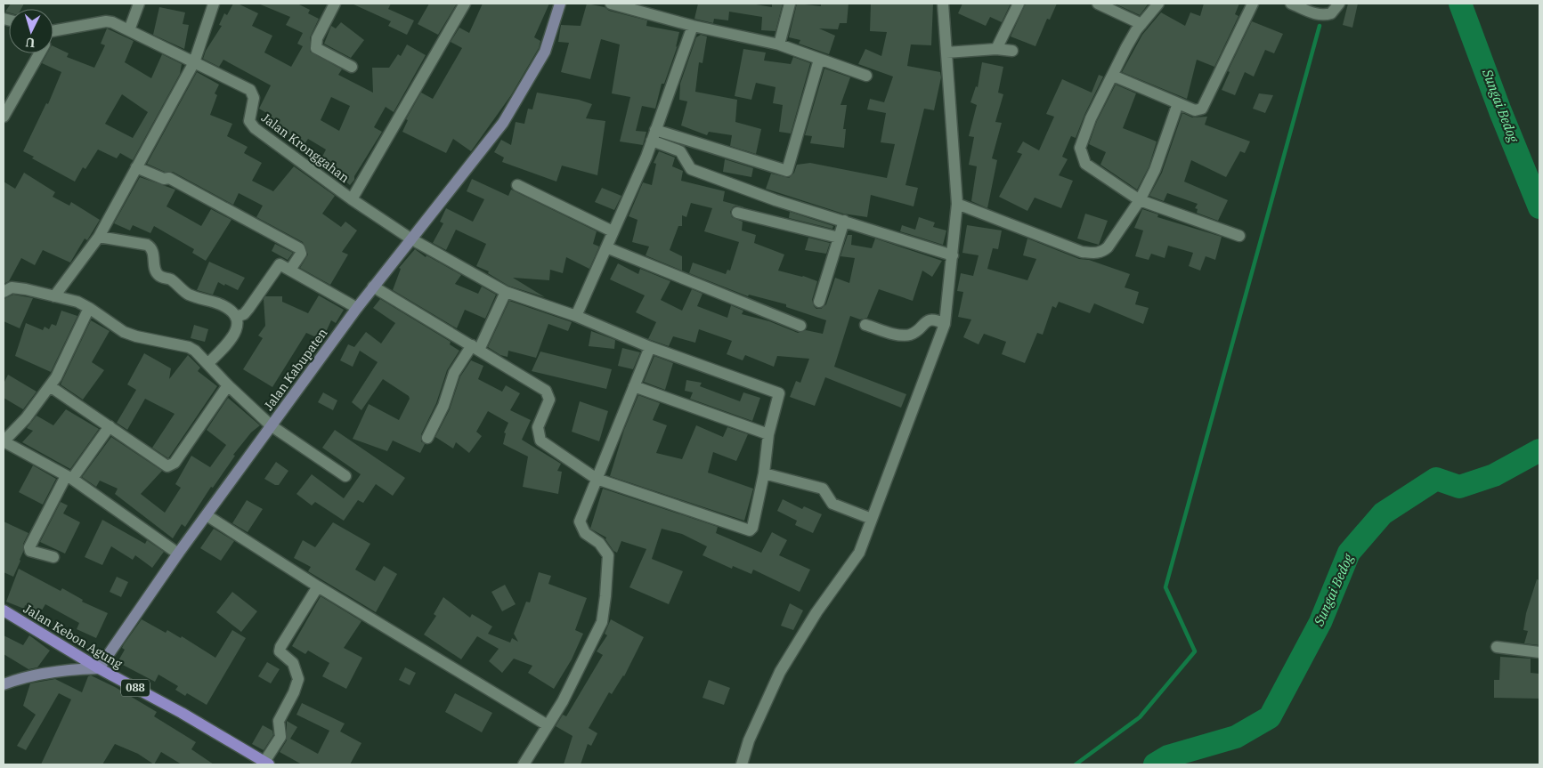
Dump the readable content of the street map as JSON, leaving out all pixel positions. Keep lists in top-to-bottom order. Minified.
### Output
{"streets":{"main road":["Jalan Kabupaten","Jalan Kebon Agung","088"],"street":["Jalan Kronggahan"]},"crossings":[["Jalan Kronggahan","Jalan Kabupaten"],["Jalan Kabupaten","Jalan Kebon Agung"]],"water":["Sungai Bedog"],"north":"bottom"}
